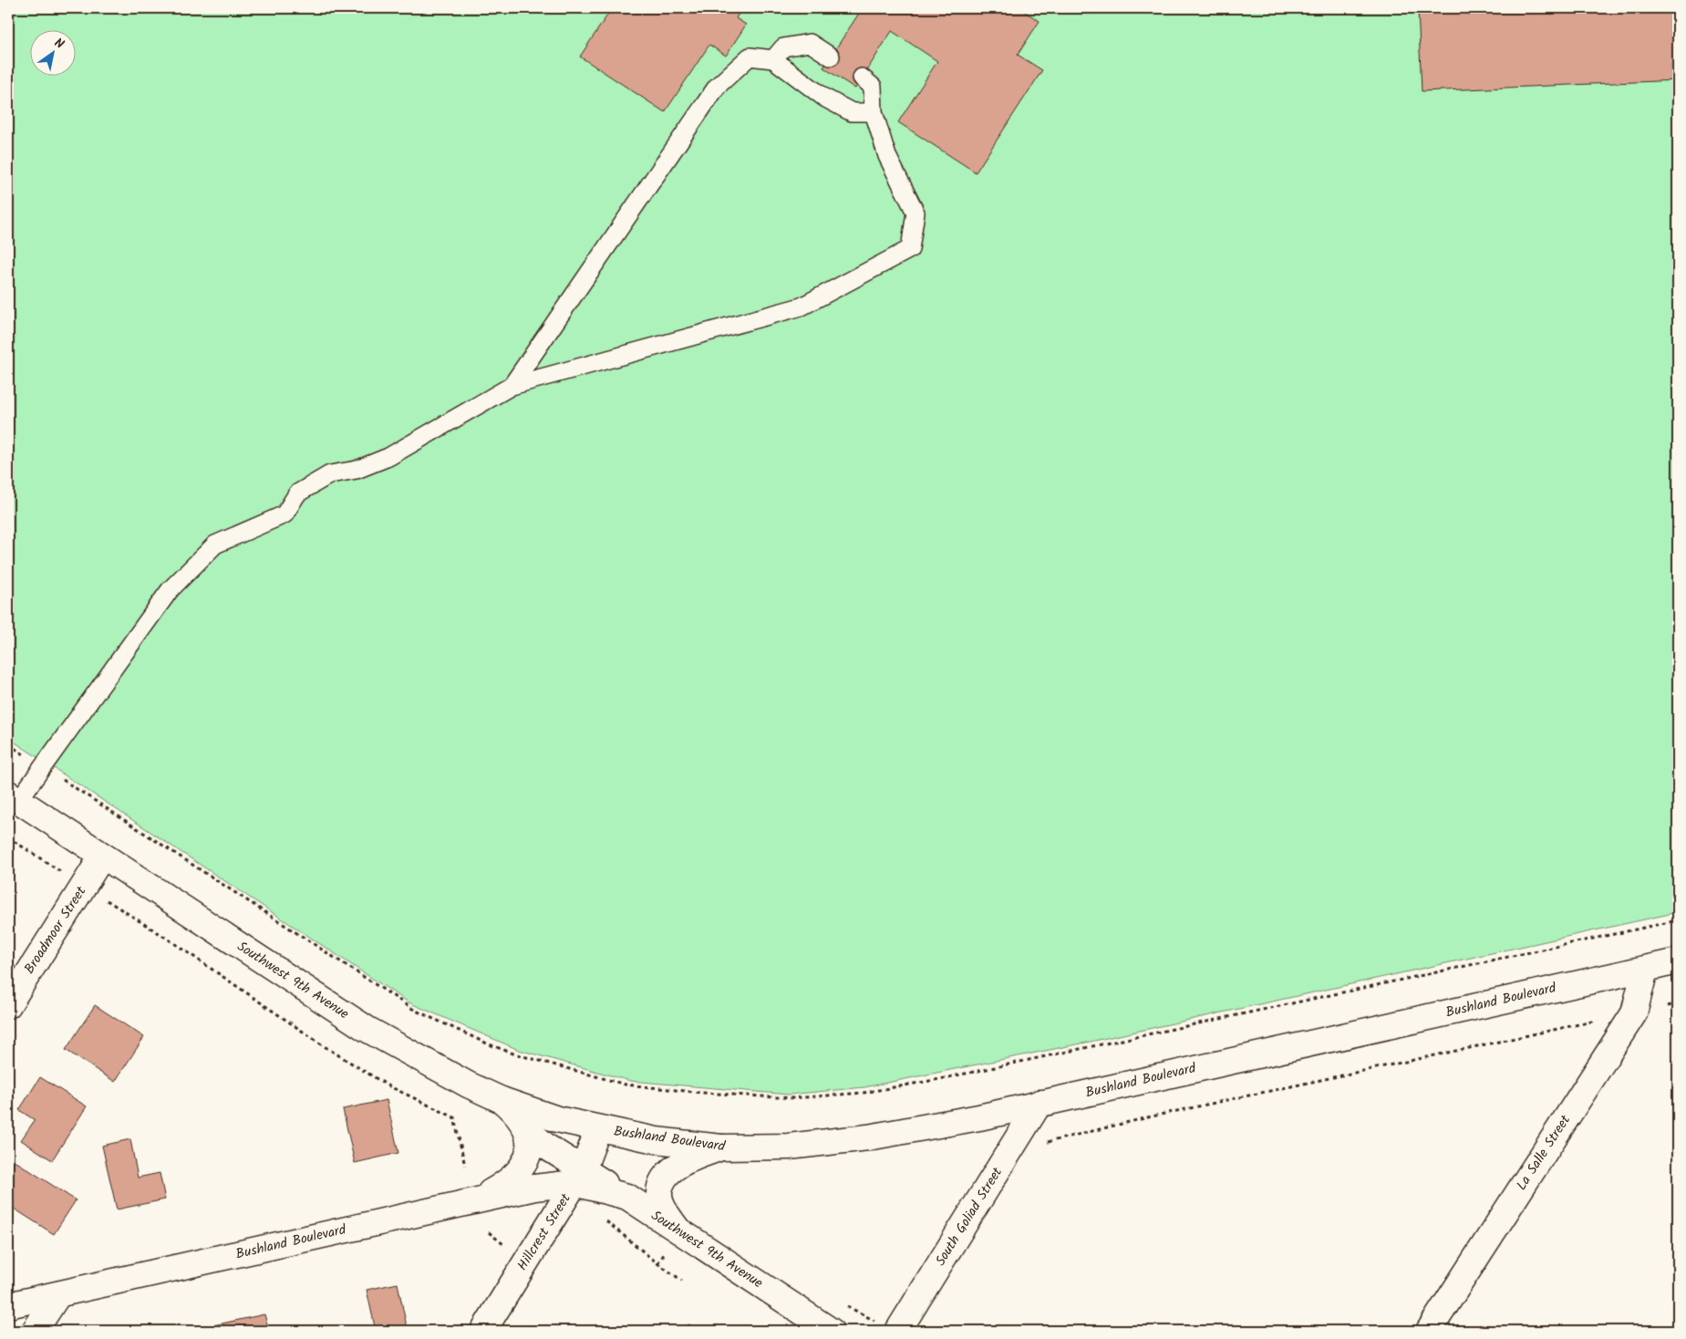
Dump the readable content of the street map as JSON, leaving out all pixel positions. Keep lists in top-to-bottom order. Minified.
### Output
{"streets":{"street":["Broadmoor Street","Southwest 9th Avenue","Bushland Boulevard","La Salle Street","South Goliad Street","Hillcrest Street"]},"crossings":[["Broadmoor Street","Southwest 9th Avenue"],["Southwest 9th Avenue","Bushland Boulevard"],["Southwest 9th Avenue","Hillcrest Street"],["Bushland Boulevard","La Salle Street"],["Bushland Boulevard","South Goliad Street"],["Bushland Boulevard","Hillcrest Street"]],"north":"top right"}
